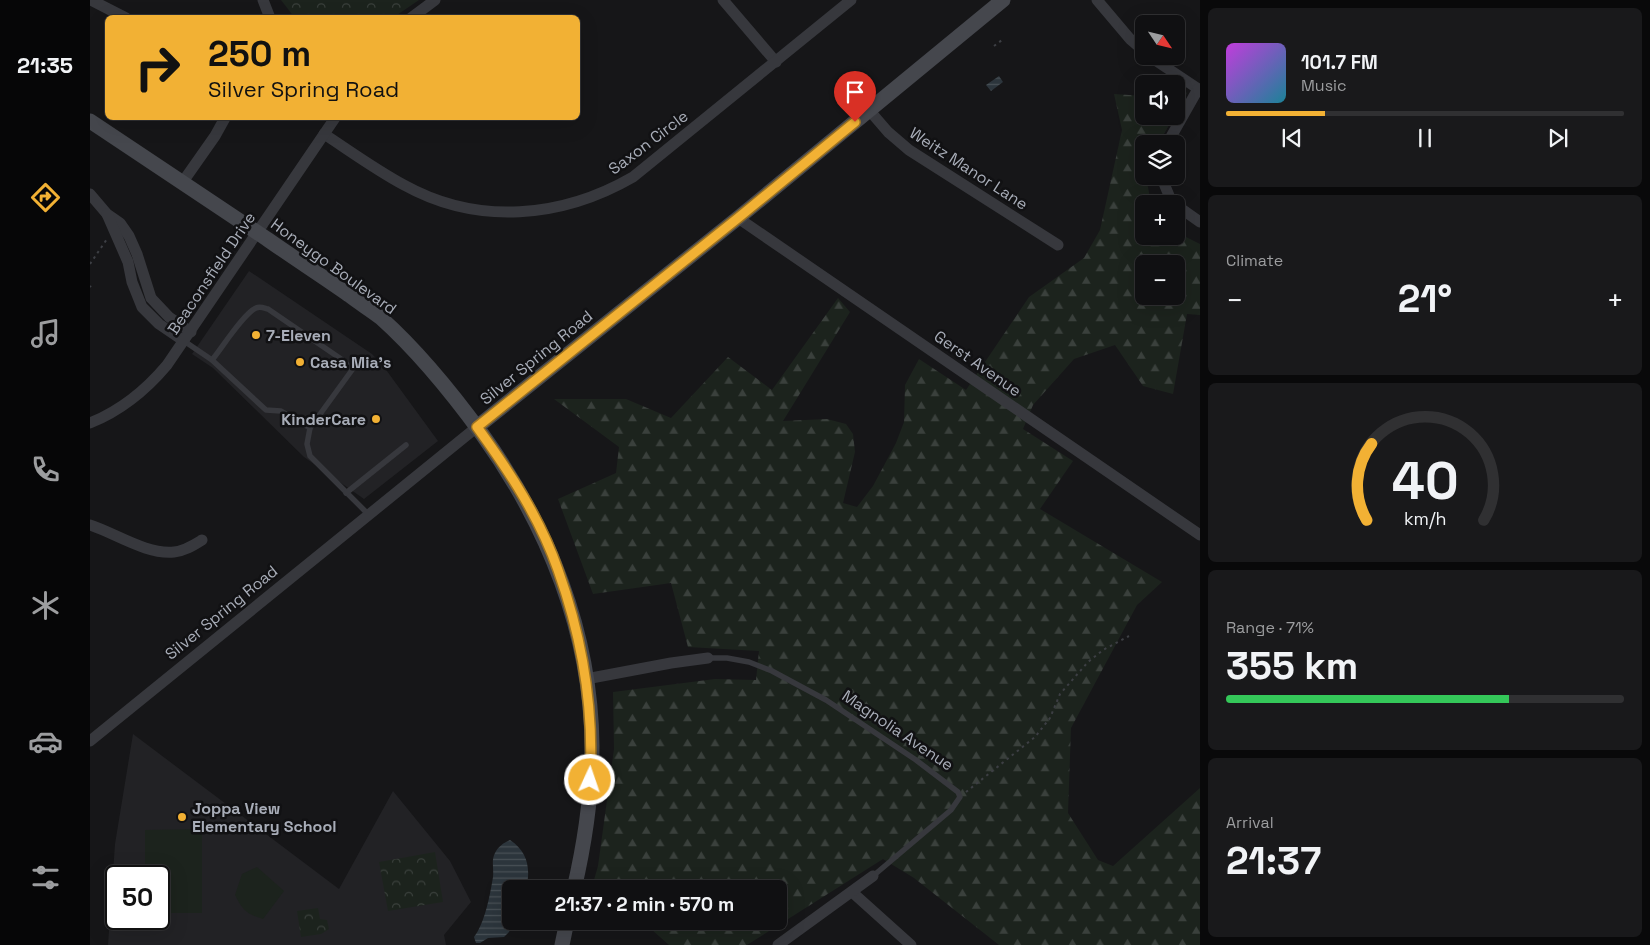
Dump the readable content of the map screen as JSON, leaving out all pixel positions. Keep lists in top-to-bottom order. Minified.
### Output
{"streets":{"main road":["Honeygo Boulevard","Silver Spring Road"],"street":["Saxon Circle","Weitz Manor Lane","Beaconsfield Drive","Gerst Avenue","Magnolia Avenue"]},"crossings":[["Saxon Circle","Beaconsfield Drive"],["Weitz Manor Lane","Silver Spring Road"],["Honeygo Boulevard","Beaconsfield Drive"],["Honeygo Boulevard","Silver Spring Road"],["Honeygo Boulevard","Magnolia Avenue"],["Silver Spring Road","Gerst Avenue"]],"places":["7-Eleven","Casa Mia's","KinderCare","Joppa View Elementary School"],"north":"bottom right","page":{"tabs":"21:35","map_buttons":["+","−"],"turn":["250 m","Silver Spring Road"],"song":["101.7 FM","Music"],"tile":["Climate",["Range · 71%","355 km"],["Arrival","21:37"]],"heat":["−","21°","+"],"limit":"50","trip":"21:37 · 2 min · 570 m","gauge":["40","km/h"]}}
